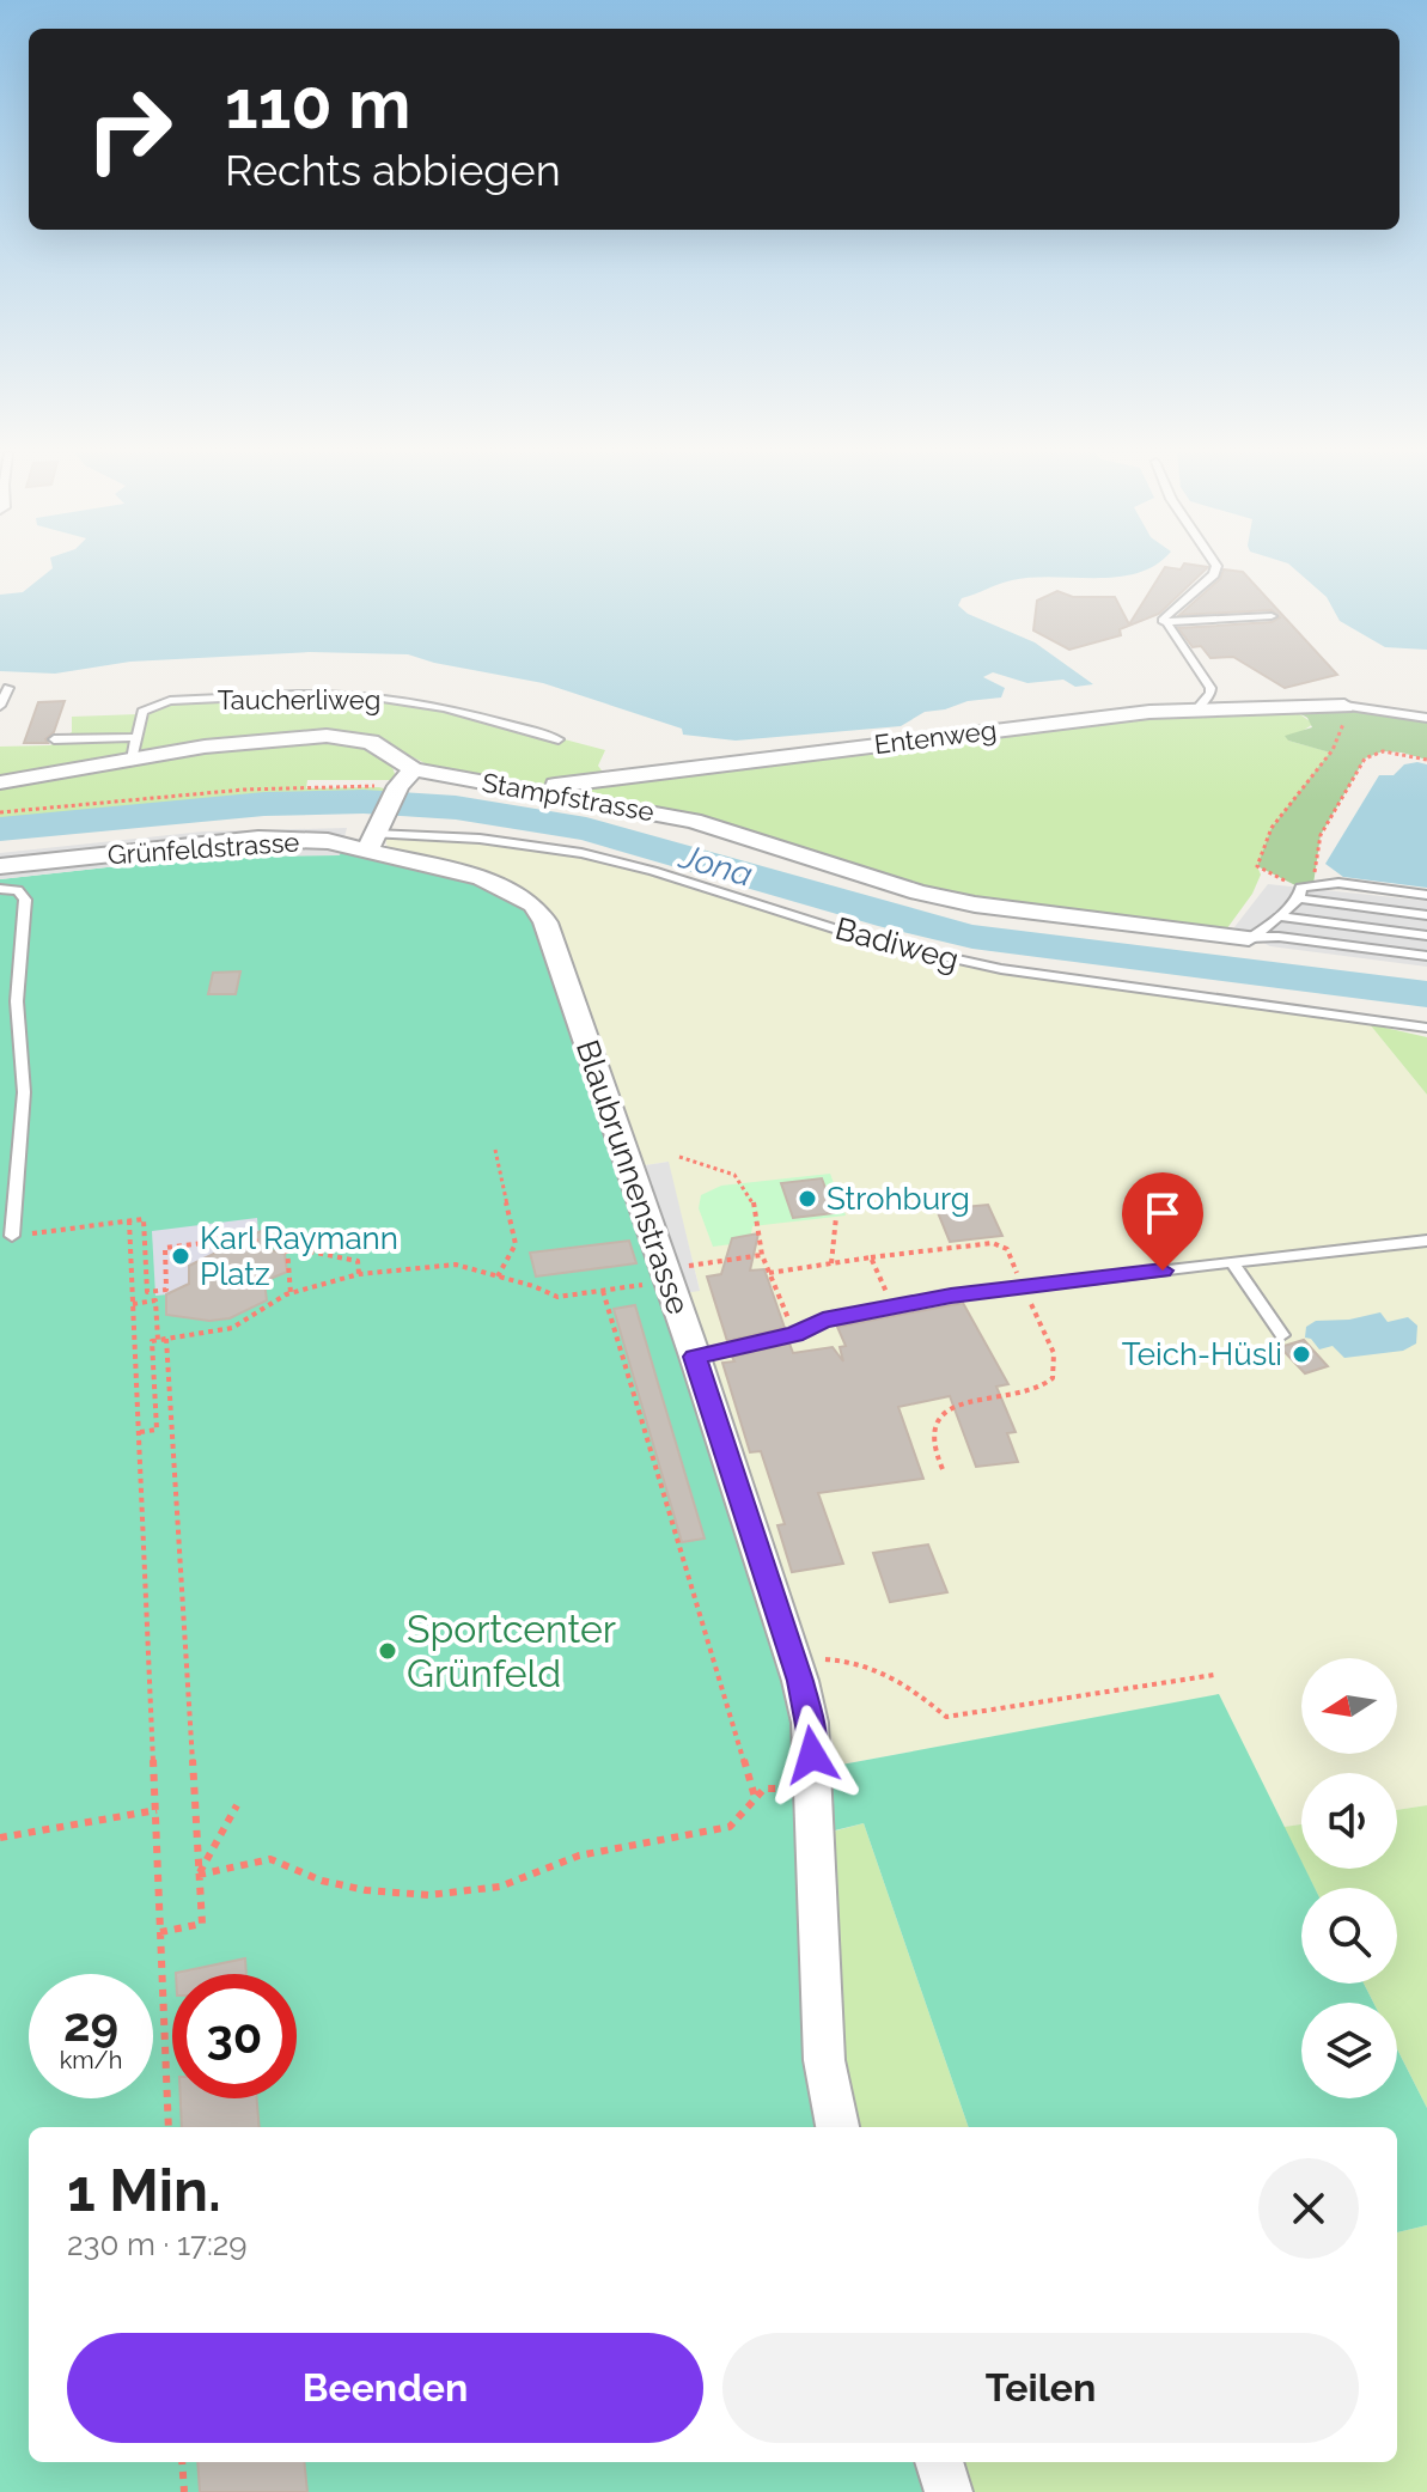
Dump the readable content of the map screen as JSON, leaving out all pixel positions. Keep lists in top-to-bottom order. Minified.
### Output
{"streets":{"street":["Entenweg","Stampfstrasse","Grünfeldstrasse","Blaubrunnenstrasse"],"lane":["Taucherliweg","Badiweg"]},"crossings":[["Taucherliweg","Stampfstrasse"],["Entenweg","Stampfstrasse"],["Grünfeldstrasse","Badiweg"],["Grünfeldstrasse","Blaubrunnenstrasse"],["Badiweg","Blaubrunnenstrasse"]],"water":["Jona"],"places":["Strohburg","Karl Raymann Platz","Teich-Hüsli","Sportcenter Grünfeld"],"north":"left","page":{"turn":["110 m","Rechts abbiegen"],"speed":"29 km/h","limit":"30","heading":["1 Min.","230 m · 17:29"],"buttons":["Beenden","Teilen"]}}
